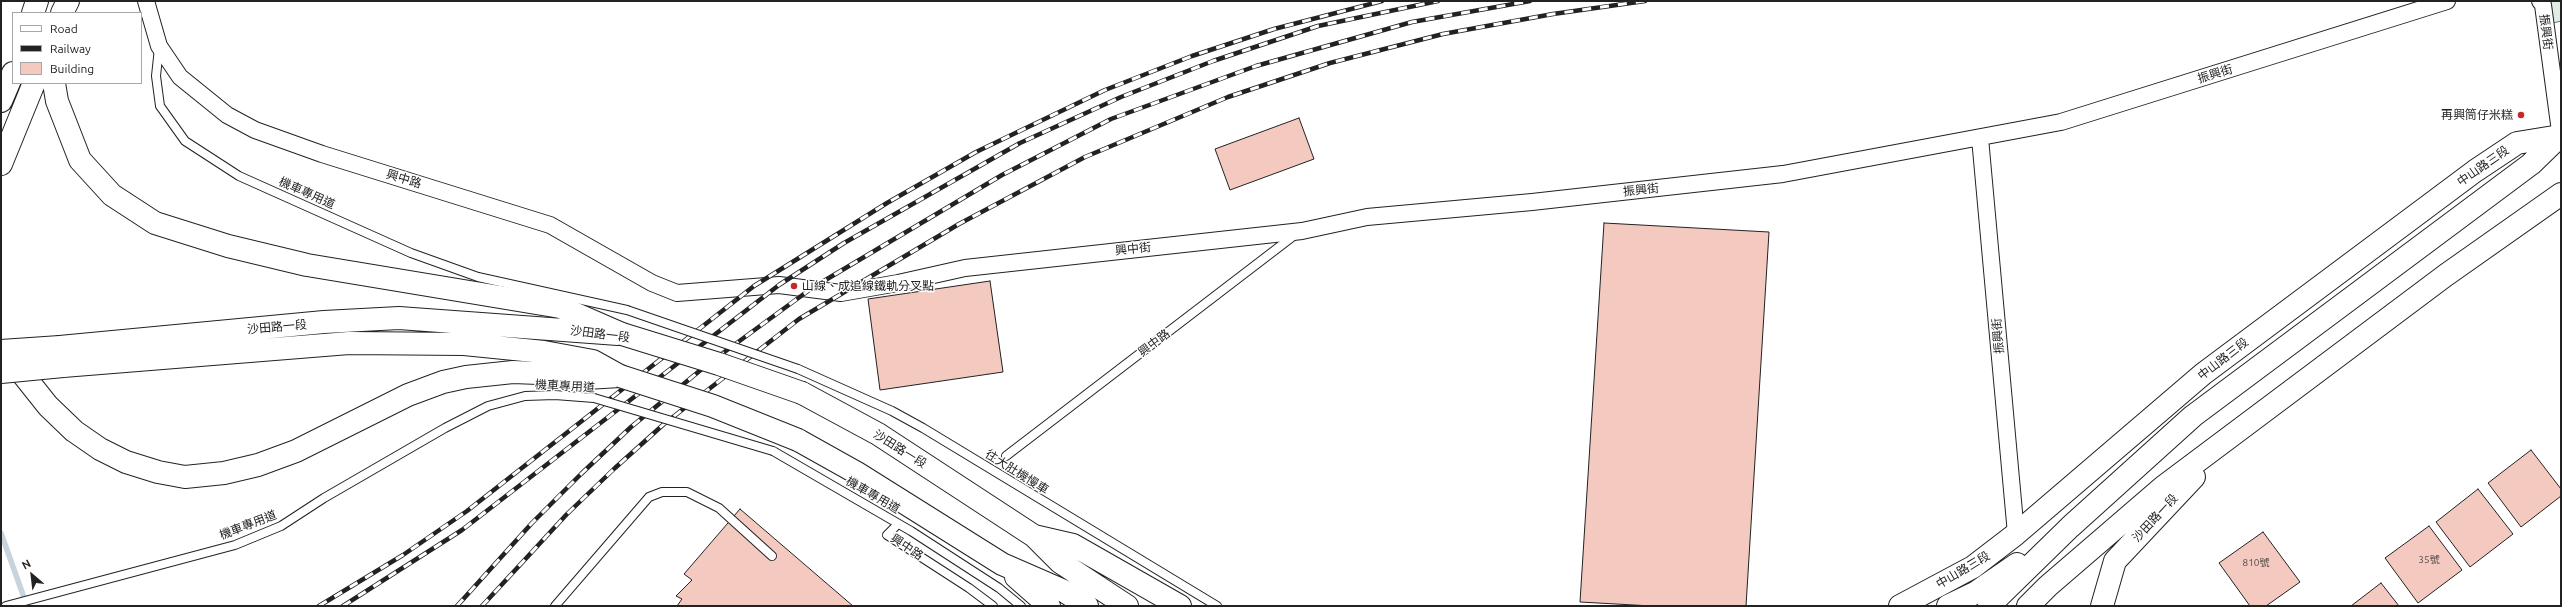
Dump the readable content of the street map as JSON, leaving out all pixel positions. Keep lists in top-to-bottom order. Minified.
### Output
{"streets":{"main road":["中山路三段","沙田路一段"],"street":["振興街","興中路","興中街"],"lane":["機車專用道","往大肚機慢車"]},"crossings":[["振興街","中山路三段"],["振興街","興中路"],["振興街","興中街"],["興中路","機車專用道"],["興中路","興中街"],["機車專用道","往大肚機慢車"]],"places":["再興筒仔米糕","山線、成追線鐵軌分叉點"],"house_numbers":["35號","810號"],"legend":["Road","Railway","Building"],"north":"top left"}
